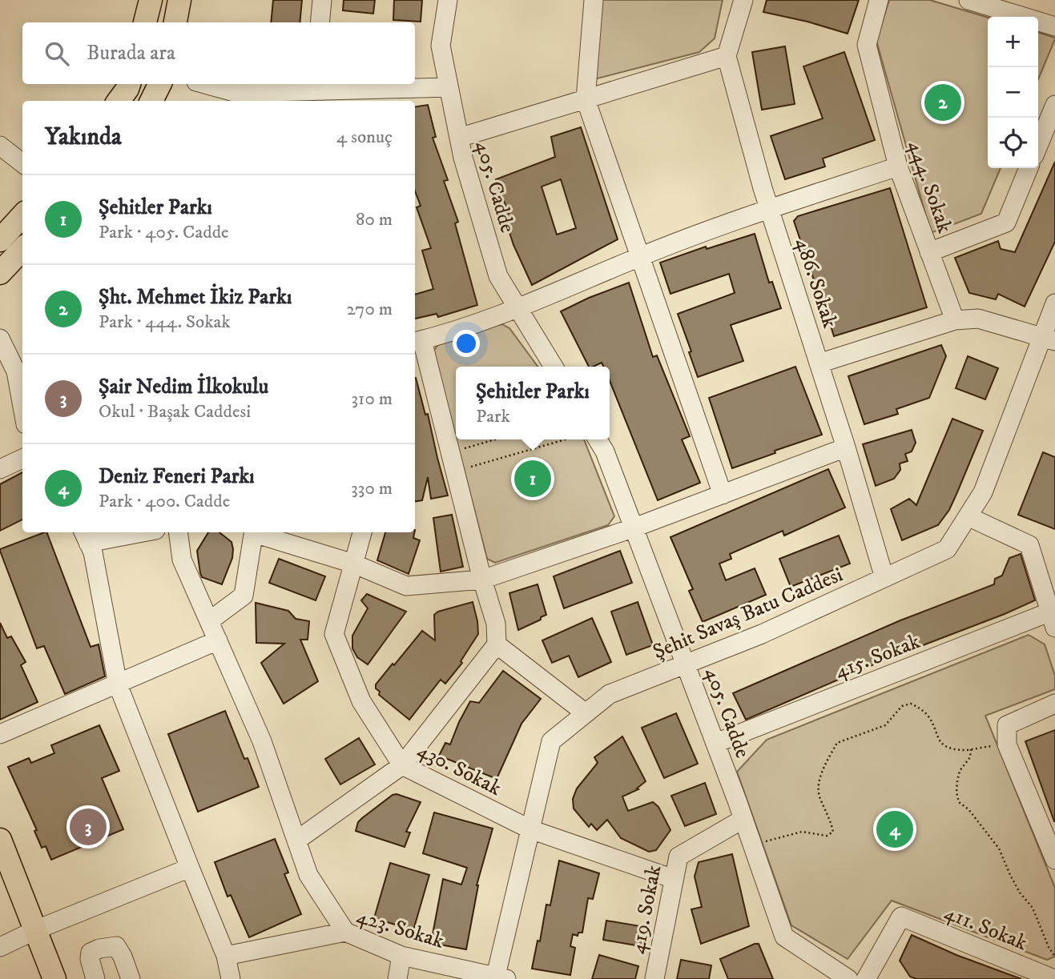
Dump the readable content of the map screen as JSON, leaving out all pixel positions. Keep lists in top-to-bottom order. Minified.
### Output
{"streets":{"street":["405. Cadde","444. Sokak","486. Sokak","Şehit Savaş Batu Caddesi","415. Sokak","430. Sokak","419. Sokak","411. Sokak","423. Sokak"]},"crossings":[["405. Cadde","Şehit Savaş Batu Caddesi"],["405. Cadde","415. Sokak"],["405. Cadde","419. Sokak"],["486. Sokak","Şehit Savaş Batu Caddesi"],["Şehit Savaş Batu Caddesi","430. Sokak"],["Şehit Savaş Batu Caddesi","423. Sokak"],["430. Sokak","419. Sokak"]],"page":{"map_buttons":["+","−"],"search":"Burada ara","pins":["2","1","3","4"],"heading":["Yakında","4 sonuç"],"list":[{"mark":"1","name":"Şehitler Parkı","note":"Park · 405. Cadde","value":"80 m"},{"mark":"2","name":"Şht. Mehmet İkiz Parkı","note":"Park · 444. Sokak","value":"270 m"},{"mark":"3","name":"Şair Nedim İlkokulu","note":"Okul · Başak Caddesi","value":"310 m"},{"mark":"4","name":"Deniz Feneri Parkı","note":"Park · 400. Cadde","value":"330 m"}],"popup":["Şehitler Parkı","Park"]}}
